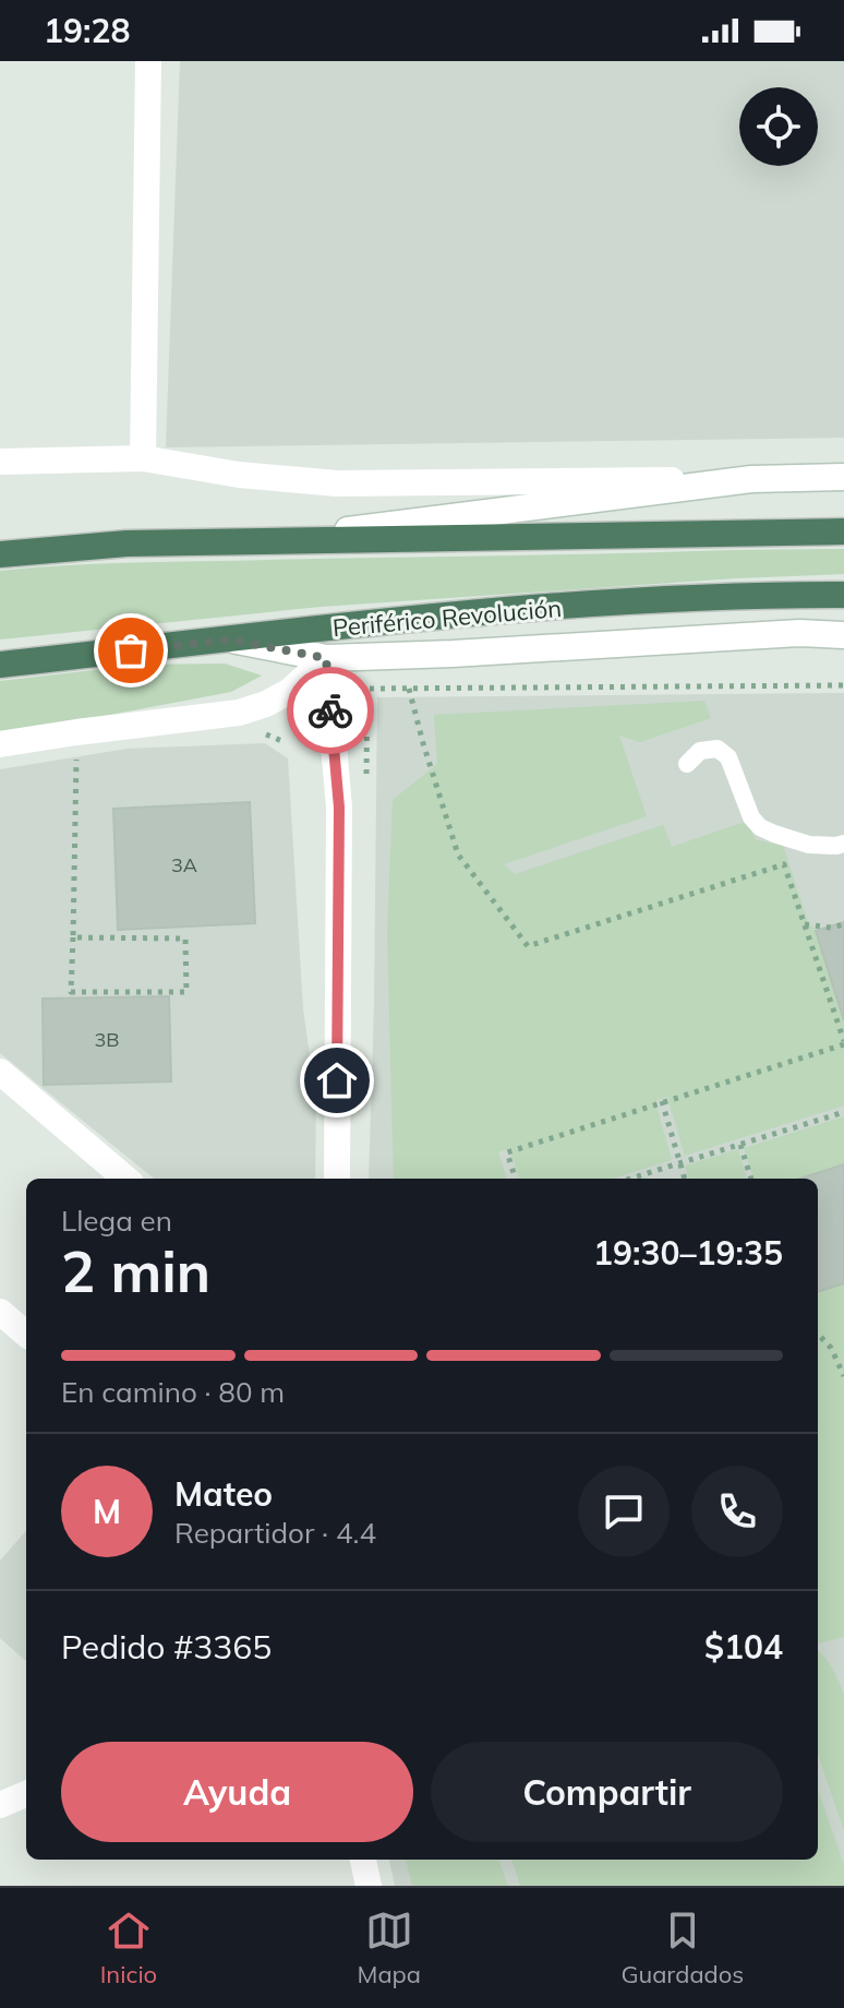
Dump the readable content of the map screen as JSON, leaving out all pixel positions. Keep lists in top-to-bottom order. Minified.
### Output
{"streets":{"highway":["Periférico Revolución"]},"house_numbers":["3A","3B"],"page":{"status":"19:28","heading":["2 min","Llega en","19:30–19:35"],"panel":["Mateo","Repartidor · 4.4","Pedido #3365","$104"],"bar":"En camino · 80 m","round":"M","buttons":["Ayuda","Compartir"],"tabs":["Inicio","Mapa","Guardados"]}}
